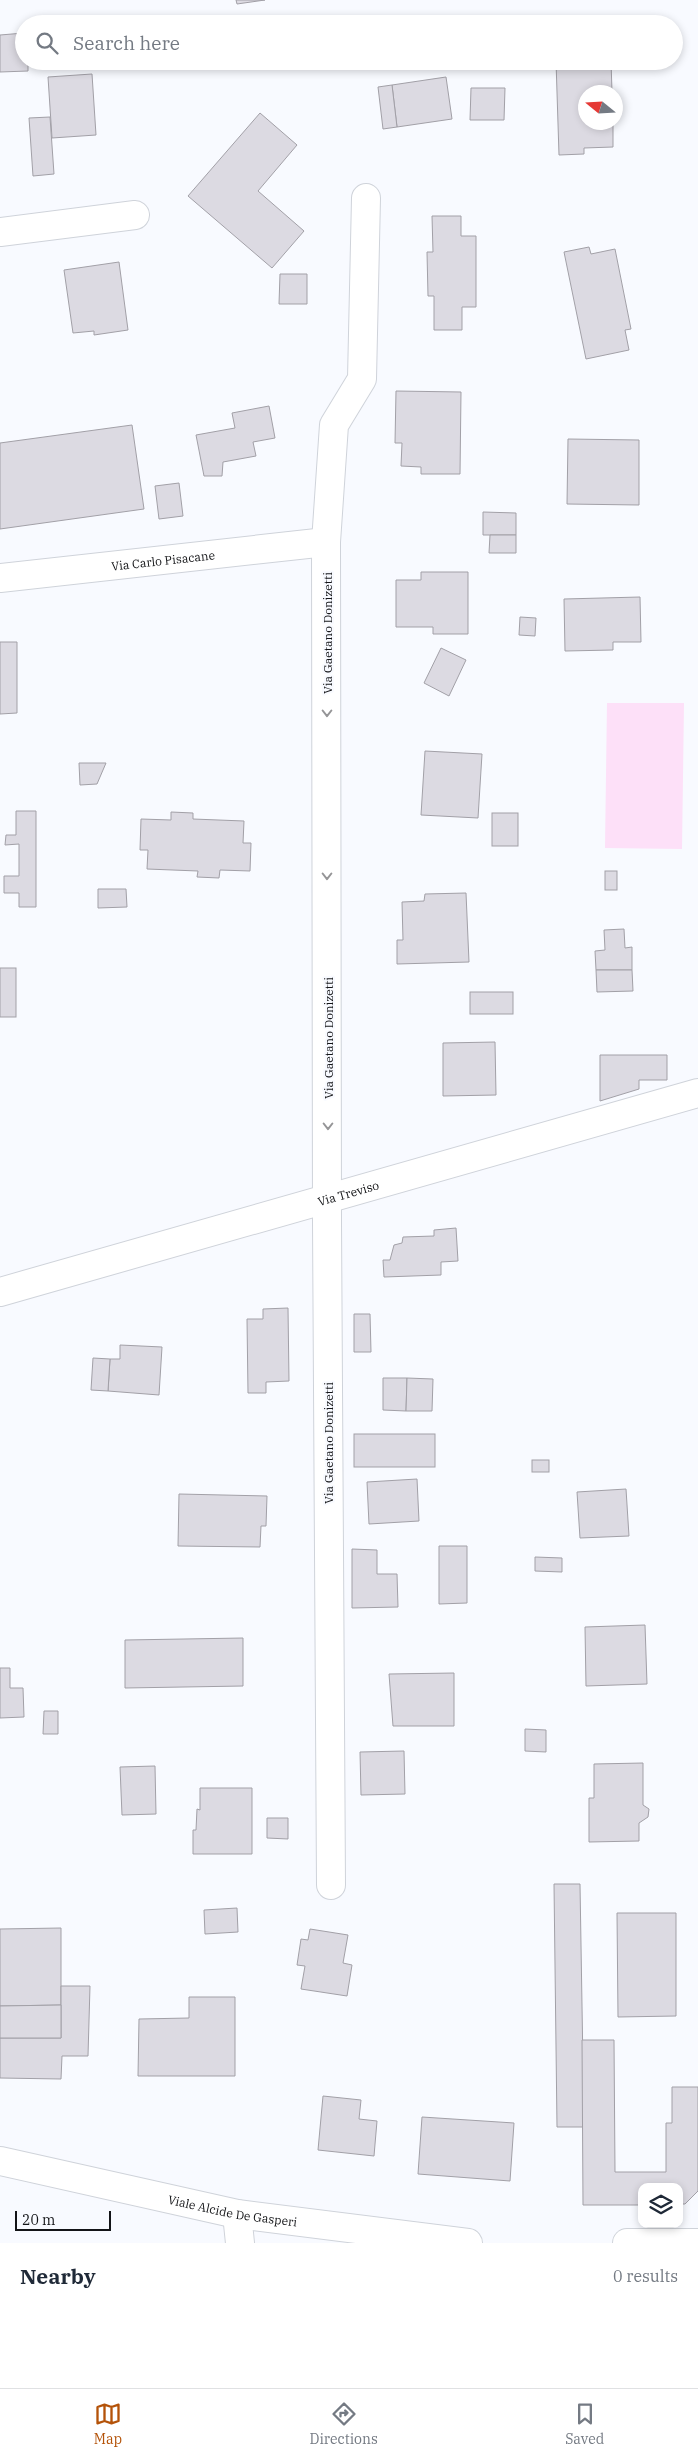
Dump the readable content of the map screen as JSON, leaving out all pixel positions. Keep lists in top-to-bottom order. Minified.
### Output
{"streets":{"street":["Via Carlo Pisacane","Via Gaetano Donizetti","Via Treviso","Viale Alcide De Gasperi"]},"crossings":[["Via Carlo Pisacane","Via Gaetano Donizetti"],["Via Gaetano Donizetti","Via Treviso"]],"one_way":["Via Gaetano Donizetti"],"scale_bar":"20 m","north":"left","page":{"search":"Search here","scale":"20 m","heading":["Nearby","0 results"],"nav":["Map","Directions","Saved"]}}
